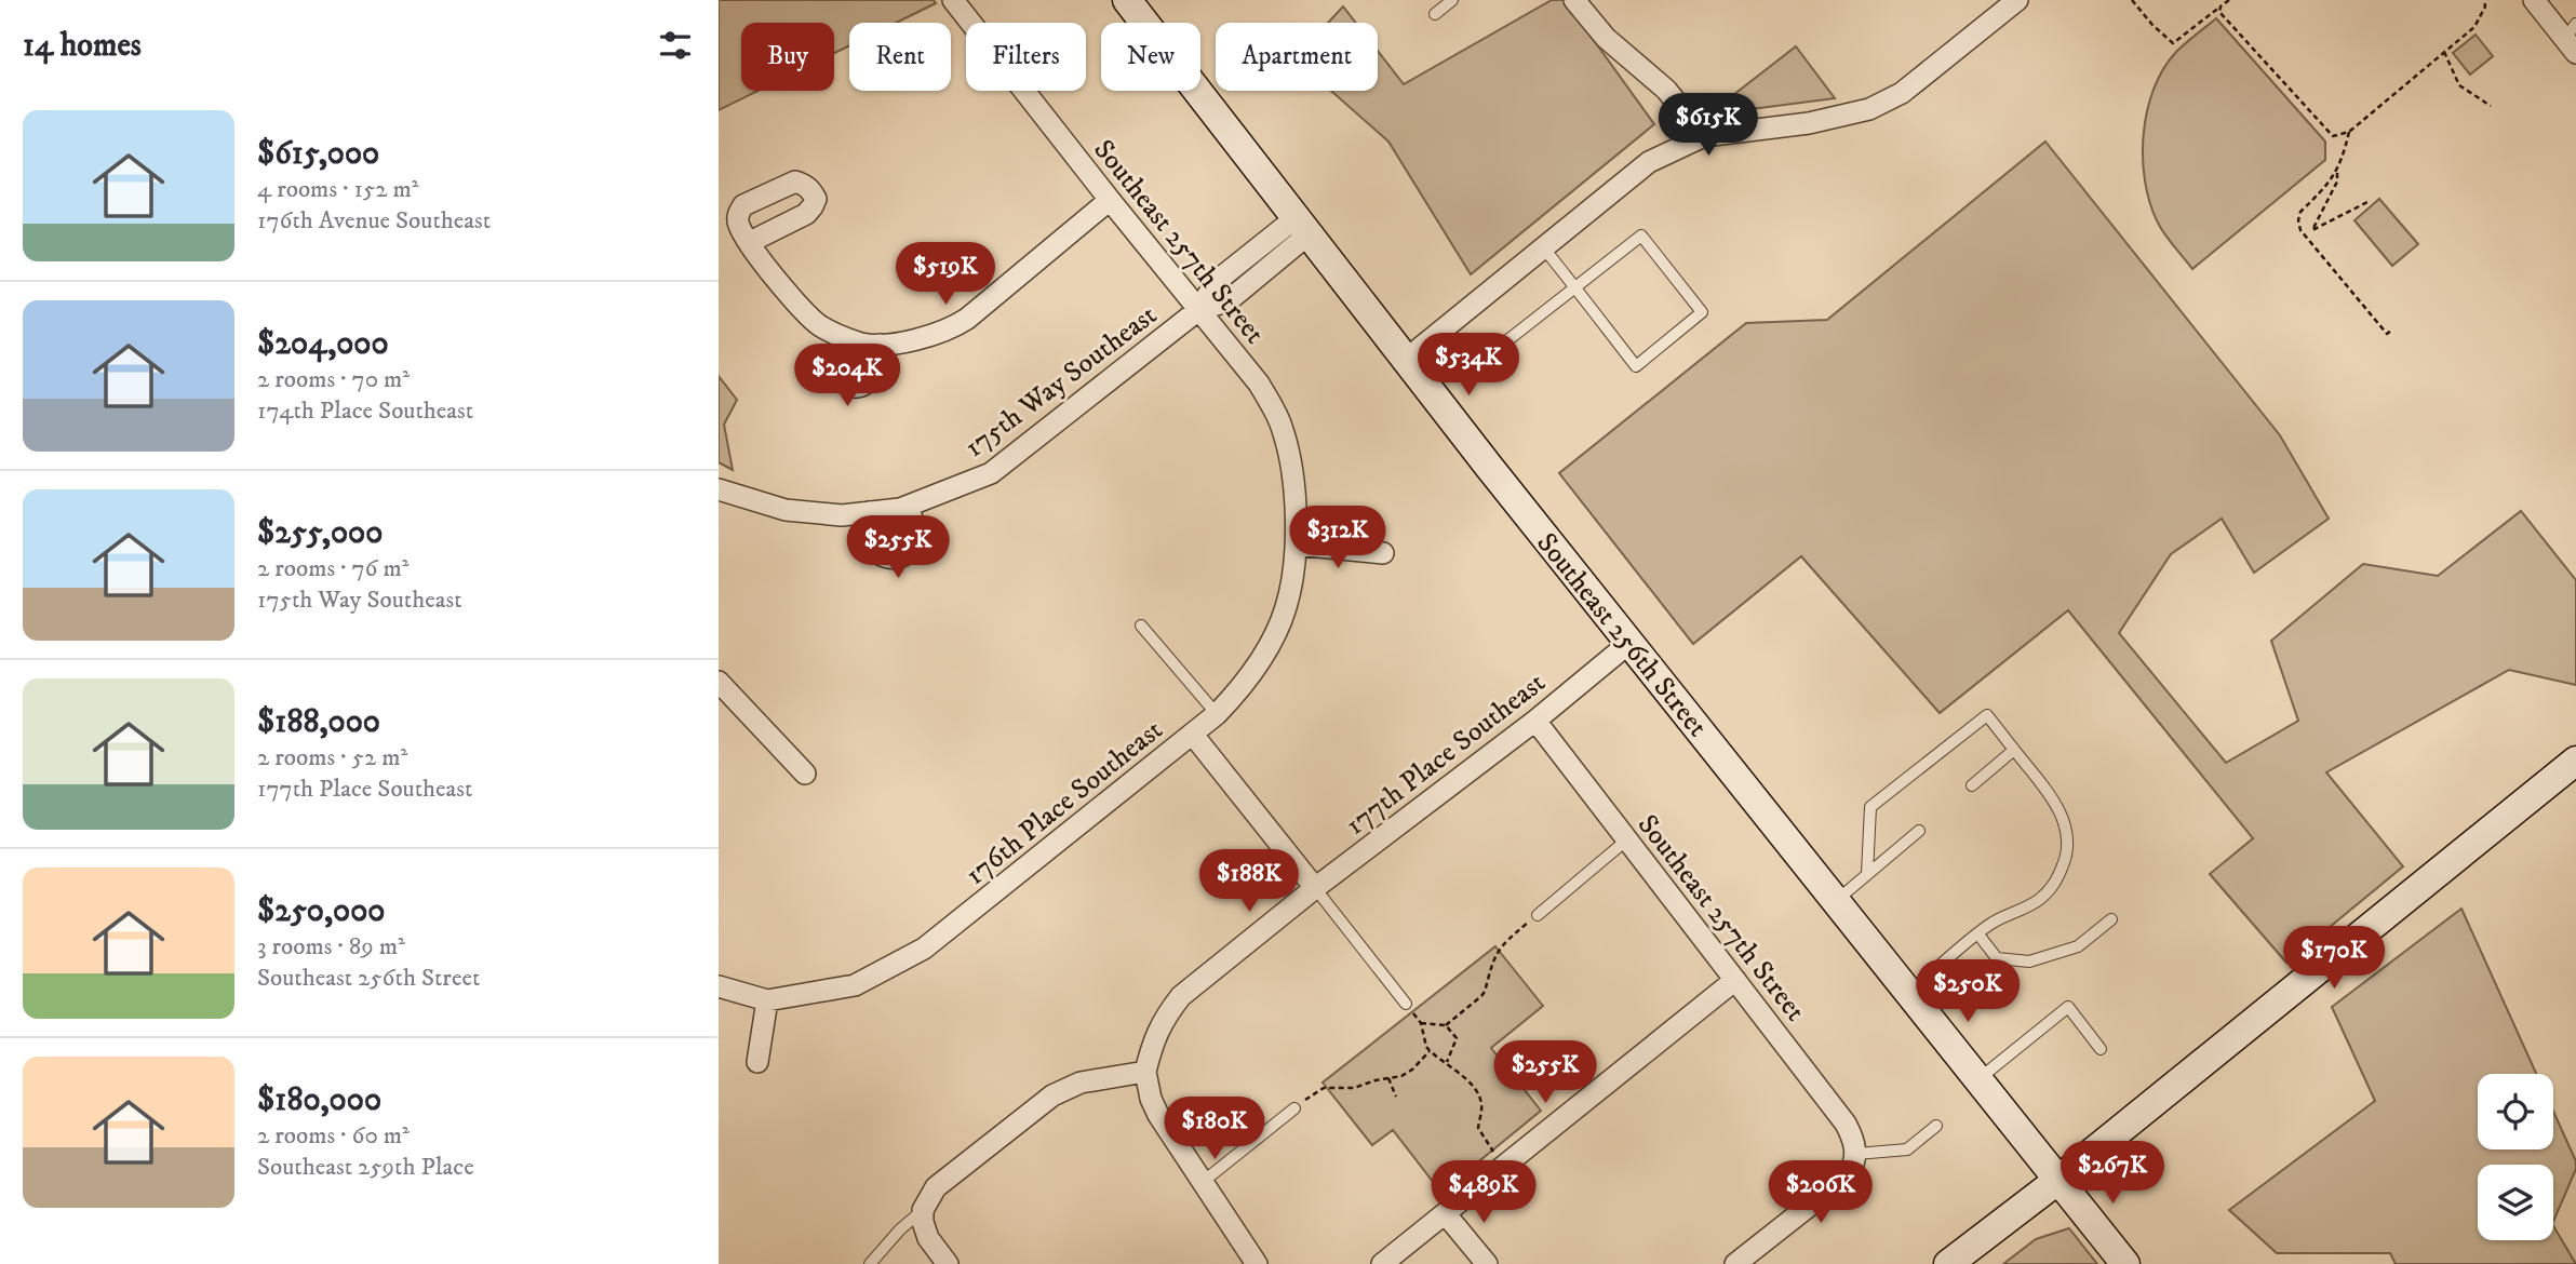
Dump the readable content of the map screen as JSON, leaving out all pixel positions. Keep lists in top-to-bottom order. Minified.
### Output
{"streets":{"main road":["Southeast 256th Street"],"street":["Southeast 257th Street","175th Way Southeast","177th Place Southeast","176th Place Southeast"]},"crossings":[["Southeast 257th Street","175th Way Southeast"],["Southeast 257th Street","177th Place Southeast"],["Southeast 257th Street","176th Place Southeast"],["175th Way Southeast","Southeast 256th Street"],["Southeast 256th Street","177th Place Southeast"]],"page":{"heading":"14 homes","chip":["Buy","Rent","Filters","New","Apartment"],"list":[{"name":"$615,000","note":"4 rooms · 152 m² · 176th Avenue Southeast"},{"name":"$204,000","note":"2 rooms · 70 m² · 174th Place Southeast"},{"name":"$255,000","note":"2 rooms · 76 m² · 175th Way Southeast"},{"name":"$188,000","note":"2 rooms · 52 m² · 177th Place Southeast"},{"name":"$250,000","note":"3 rooms · 89 m² · Southeast 256th Street"},{"name":"$180,000","note":"2 rooms · 60 m² · Southeast 259th Place"}],"price":["$615K","$519K","$534K","$204K","$312K","$255K","$188K","$170K","$250K","$255K","$180K","$267K","$489K","$206K"]}}
